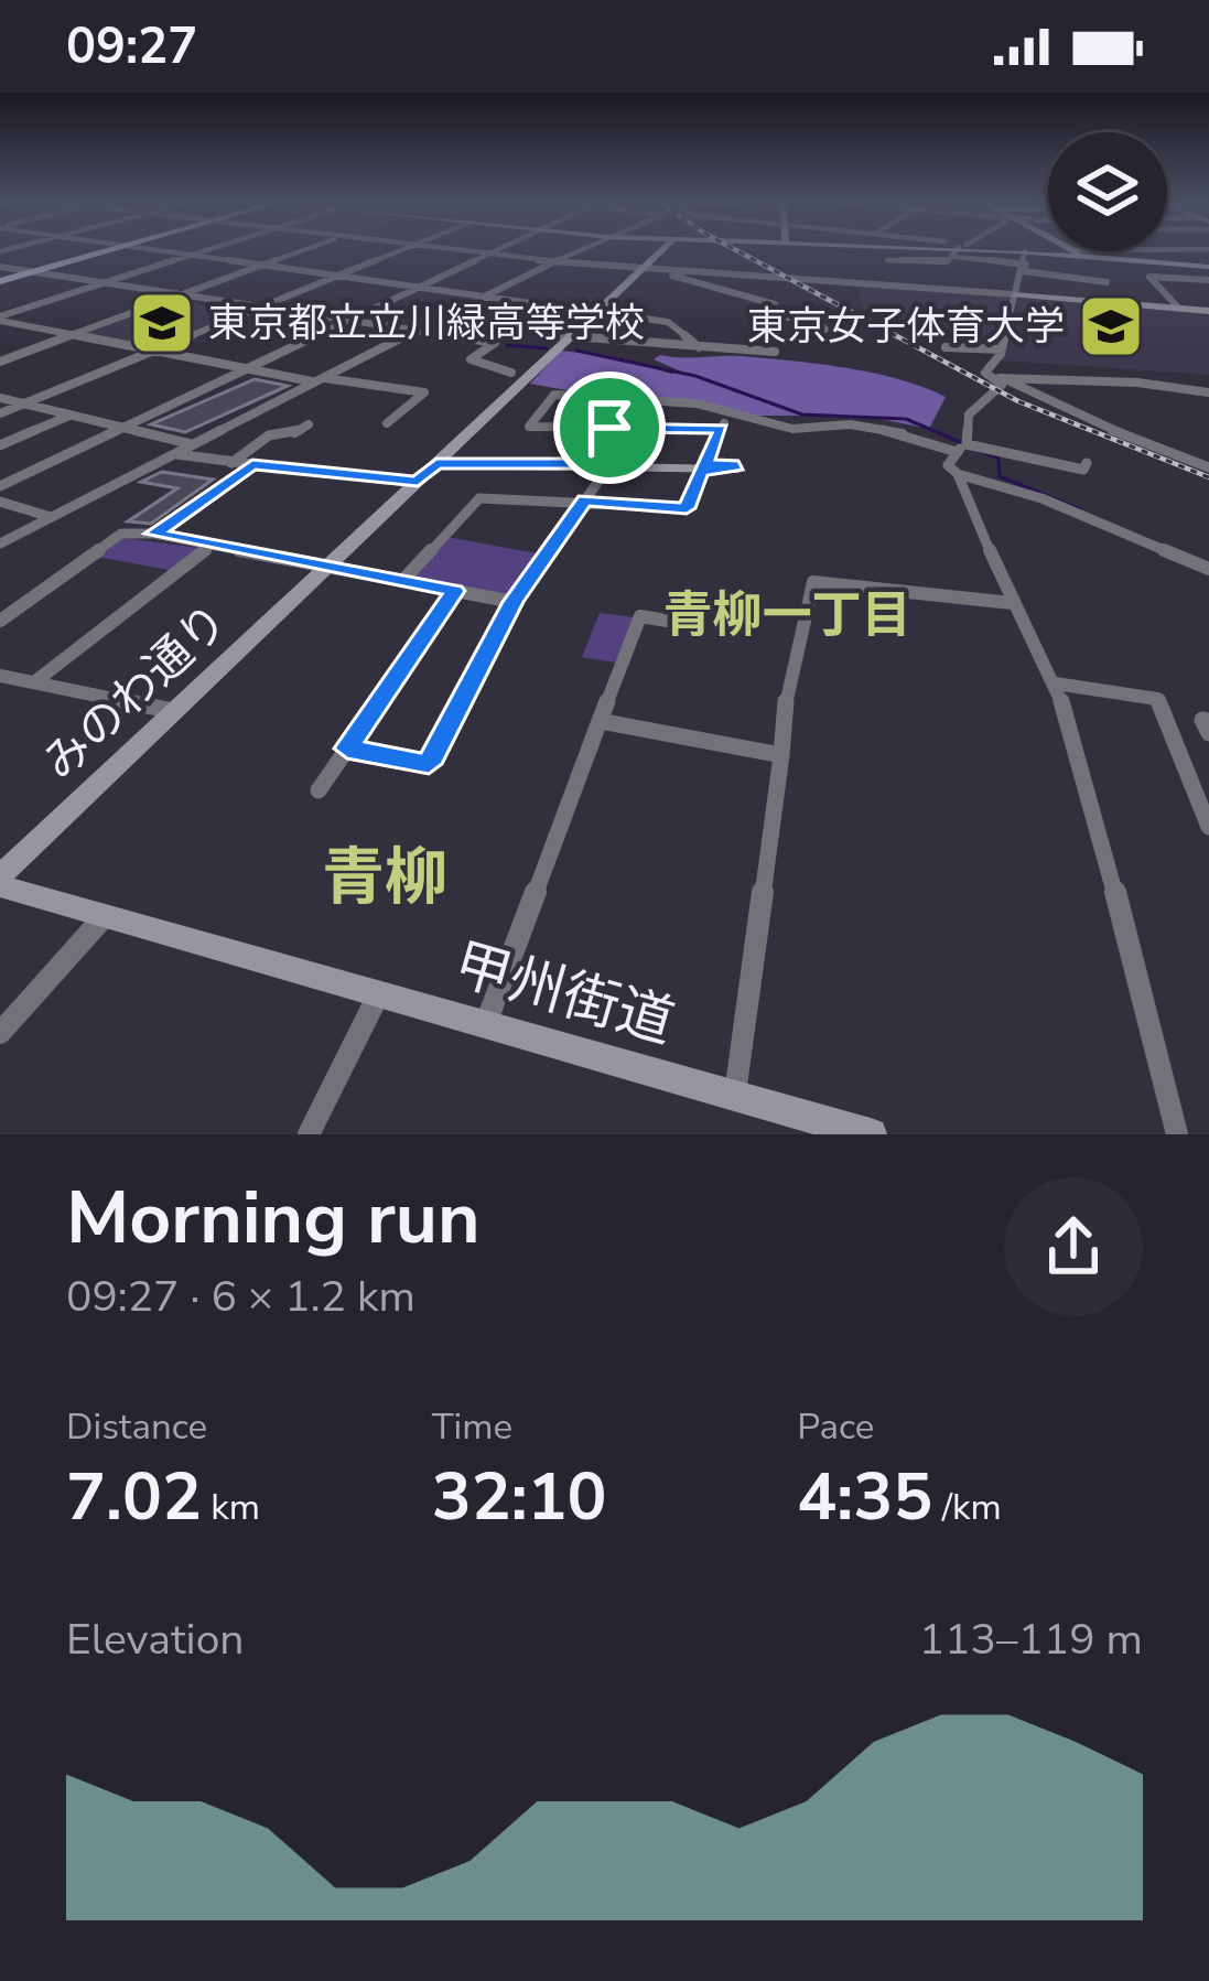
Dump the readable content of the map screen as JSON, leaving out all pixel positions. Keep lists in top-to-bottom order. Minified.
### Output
{"streets":{"street":["みのわ通り","甲州街道"]},"districts":["青柳一丁目","青柳"],"places":{"school or university":["東京都立立川緑高等学校","東京女子体育大学"]},"page":{"status":"09:27","heading":["Morning run","09:27 · 6 × 1.2 km"],"stats":[["Distance","7.02 km"],["Time","32:10"],["Pace","4:35 /km"]],"chart":["Elevation","113–119 m"]}}
